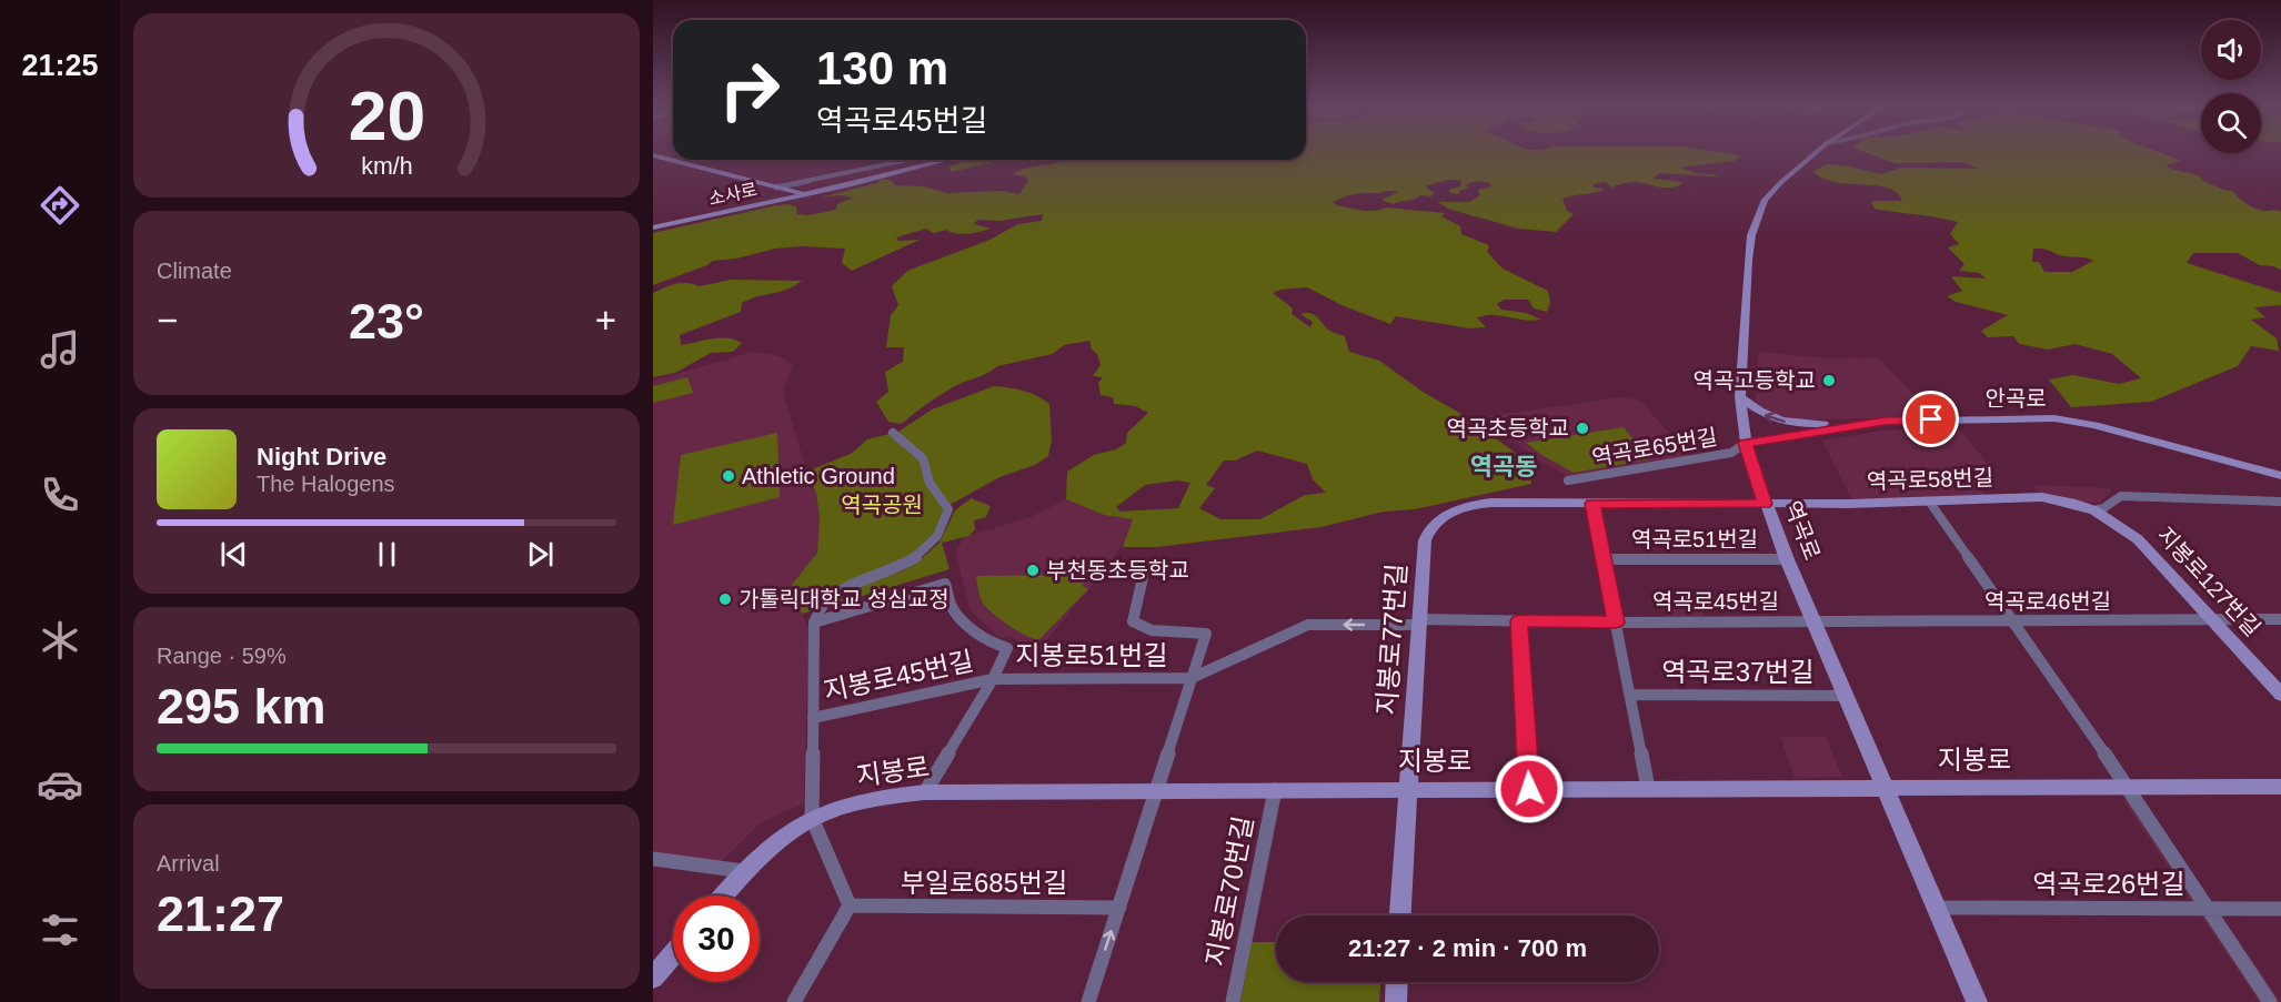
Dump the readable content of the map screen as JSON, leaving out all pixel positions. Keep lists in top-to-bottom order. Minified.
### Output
{"streets":{"street":["소사로","안곡로","역곡로65번길","역곡로58번길","역곡로","역곡로51번길","지봉로127번길","역곡로45번길","역곡로46번길","지봉로77번길","지봉로51번길","역곡로37번길","지봉로45번길","지봉로","부일로685번길","역곡로26번길","지봉로70번길"]},"crossings":[["안곡로","역곡로65번길"],["안곡로","역곡로"],["역곡로65번길","역곡로"],["역곡로58번길","역곡로"],["역곡로58번길","지봉로127번길"],["역곡로58번길","지봉로77번길"],["역곡로","역곡로51번길"],["역곡로","역곡로45번길"],["역곡로","역곡로46번길"],["역곡로","역곡로37번길"],["역곡로","지봉로"],["역곡로","역곡로26번길"],["지봉로127번길","역곡로46번길"],["역곡로45번길","역곡로46번길"],["역곡로45번길","지봉로77번길"],["역곡로45번길","지봉로51번길"],["지봉로77번길","지봉로"],["지봉로51번길","지봉로45번길"],["지봉로51번길","지봉로"],["지봉로45번길","지봉로"],["지봉로","지봉로70번길"]],"one_way":["역곡로45번길"],"districts":["역곡동"],"parks":["역곡공원"],"places":["역곡고등학교","역곡초등학교","Athletic Ground","부천동초등학교","가톨릭대학교 성심교정"],"page":{"tabs":"21:25","turn":["130 m","역곡로45번길"],"tile":["Climate",["Range · 59%","295 km"],["Arrival","21:27"]],"heat":["−","23°","+"],"song":["Night Drive","The Halogens"],"limit":"30","trip":"21:27 · 2 min · 700 m","gauge":["20","km/h"]}}
